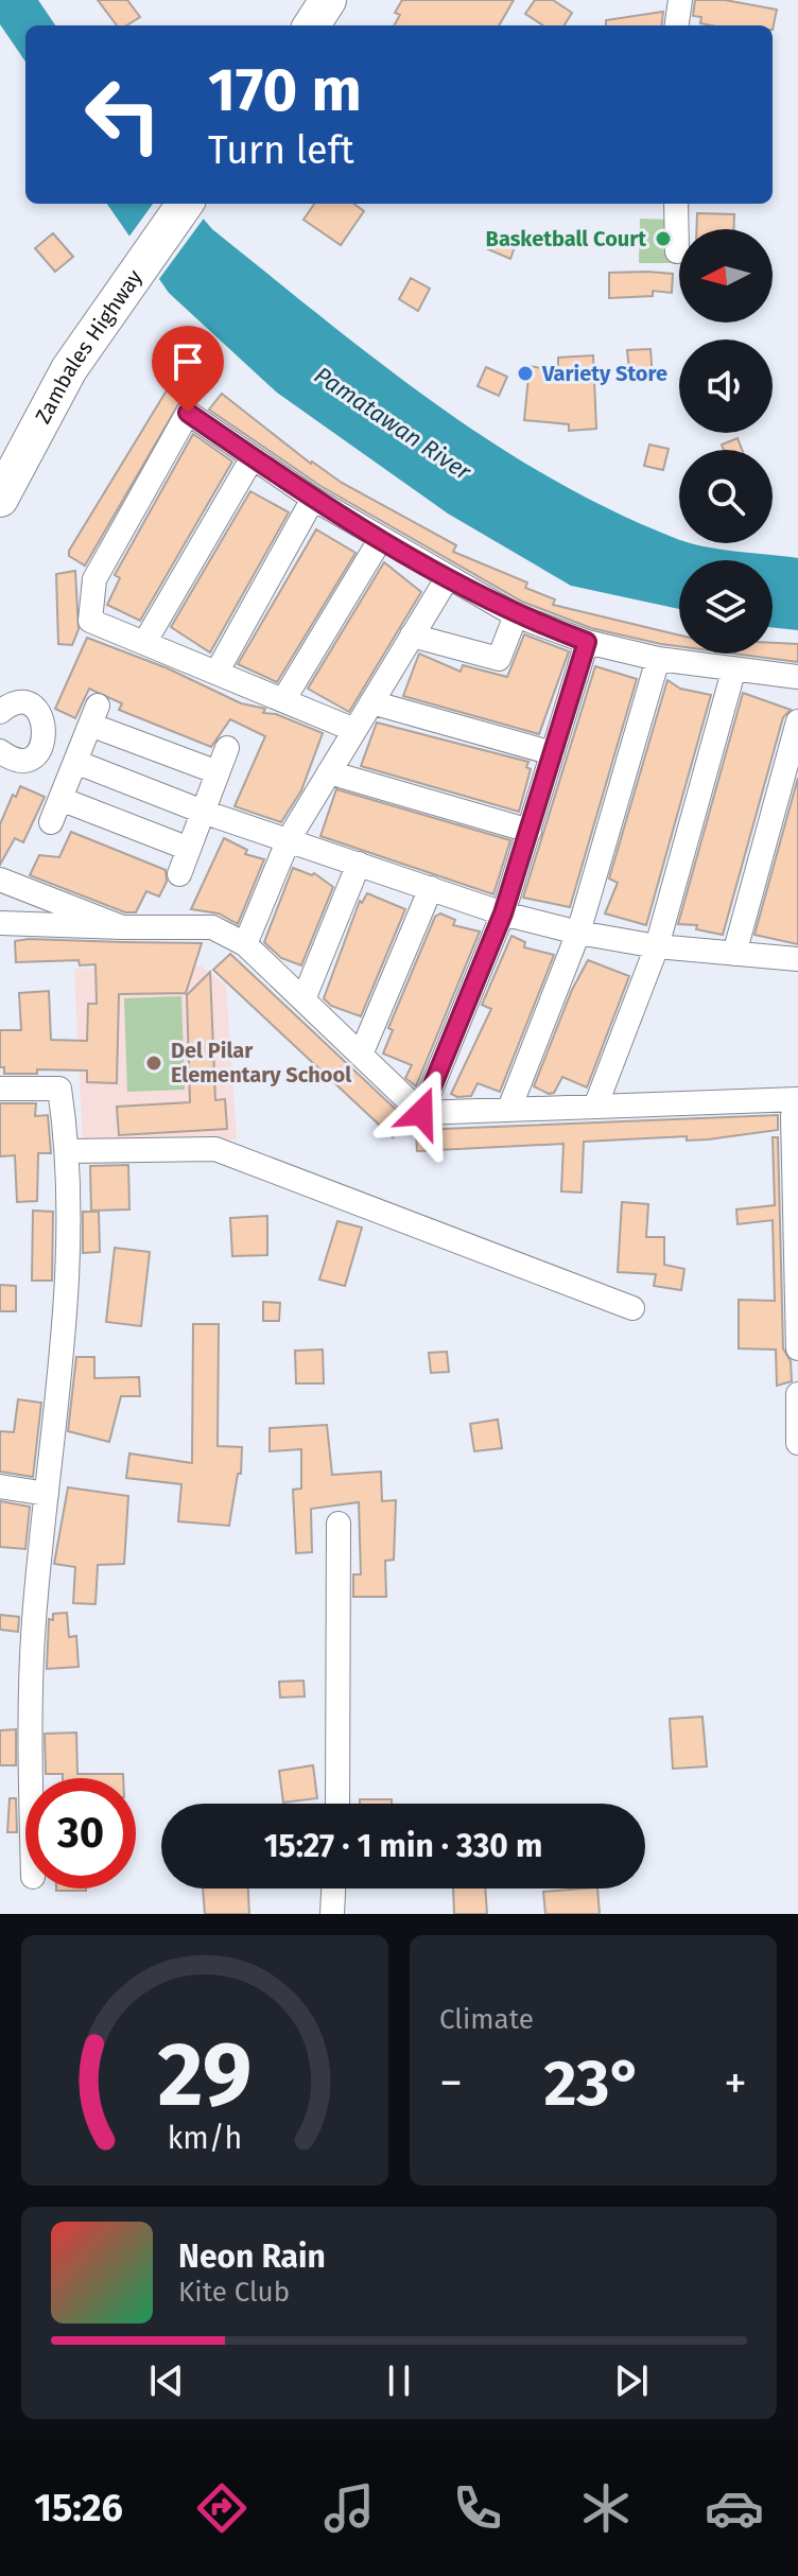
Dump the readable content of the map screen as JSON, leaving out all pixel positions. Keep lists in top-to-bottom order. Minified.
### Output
{"streets":{"main road":["Zambales Highway"]},"water":["Pamatawan River"],"places":["Basketball Court","Variety Store","Del Pilar Elementary School"],"north":"left","page":{"turn":["170 m","Turn left"],"limit":"30","trip":"15:27 · 1 min · 330 m","tile":"Climate","heat":["−","23°","+"],"song":["Neon Rain","Kite Club"],"tabs":"15:26","gauge":["29","km/h"]}}
